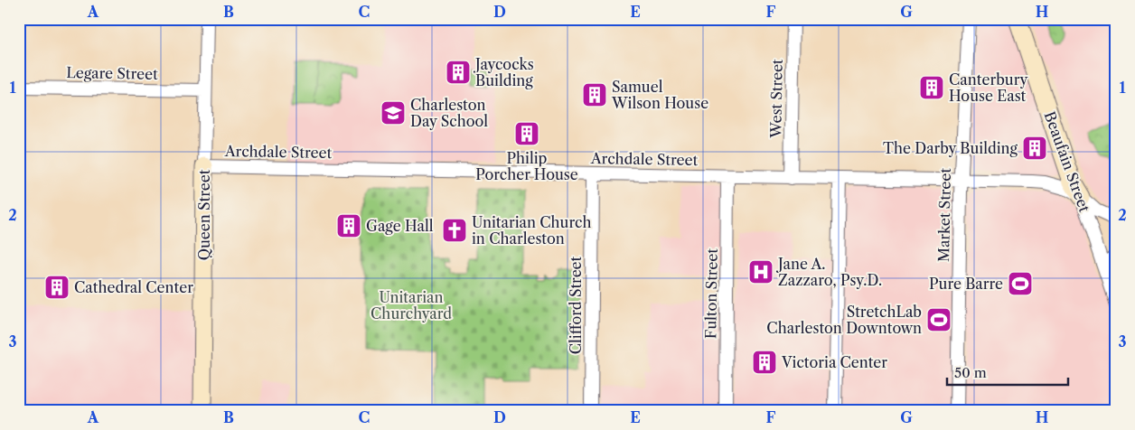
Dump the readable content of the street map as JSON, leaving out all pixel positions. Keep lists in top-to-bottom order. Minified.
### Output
{"streets":{"street":["Legare Street","West Street","Archdale Street","Beaufain Street","Queen Street","Market Street","Fulton Street","Clifford Street"]},"crossings":[["Legare Street","Queen Street"],["West Street","Archdale Street"],["Archdale Street","Beaufain Street"],["Archdale Street","Queen Street"],["Archdale Street","Market Street"],["Archdale Street","Fulton Street"],["Archdale Street","Clifford Street"]],"parks":["Unitarian Churchyard"],"places":{"building":["Jaycocks Building","Canterbury House East","Samuel Wilson House","Philip Porcher House","The Darby Building","Gage Hall","Cathedral Center","Victoria Center"],"school or university":["Charleston Day School"],"church":["Unitarian Church in Charleston"],"hospital":["Jane A. Zazzaro, Psy.D."],"sports":["Pure Barre","StretchLab Charleston Downtown"]},"scale_bar":"50 m","grid":{"columns":["A","B","C","D","E","F","G","H"],"rows":["1","2","3"]}}
